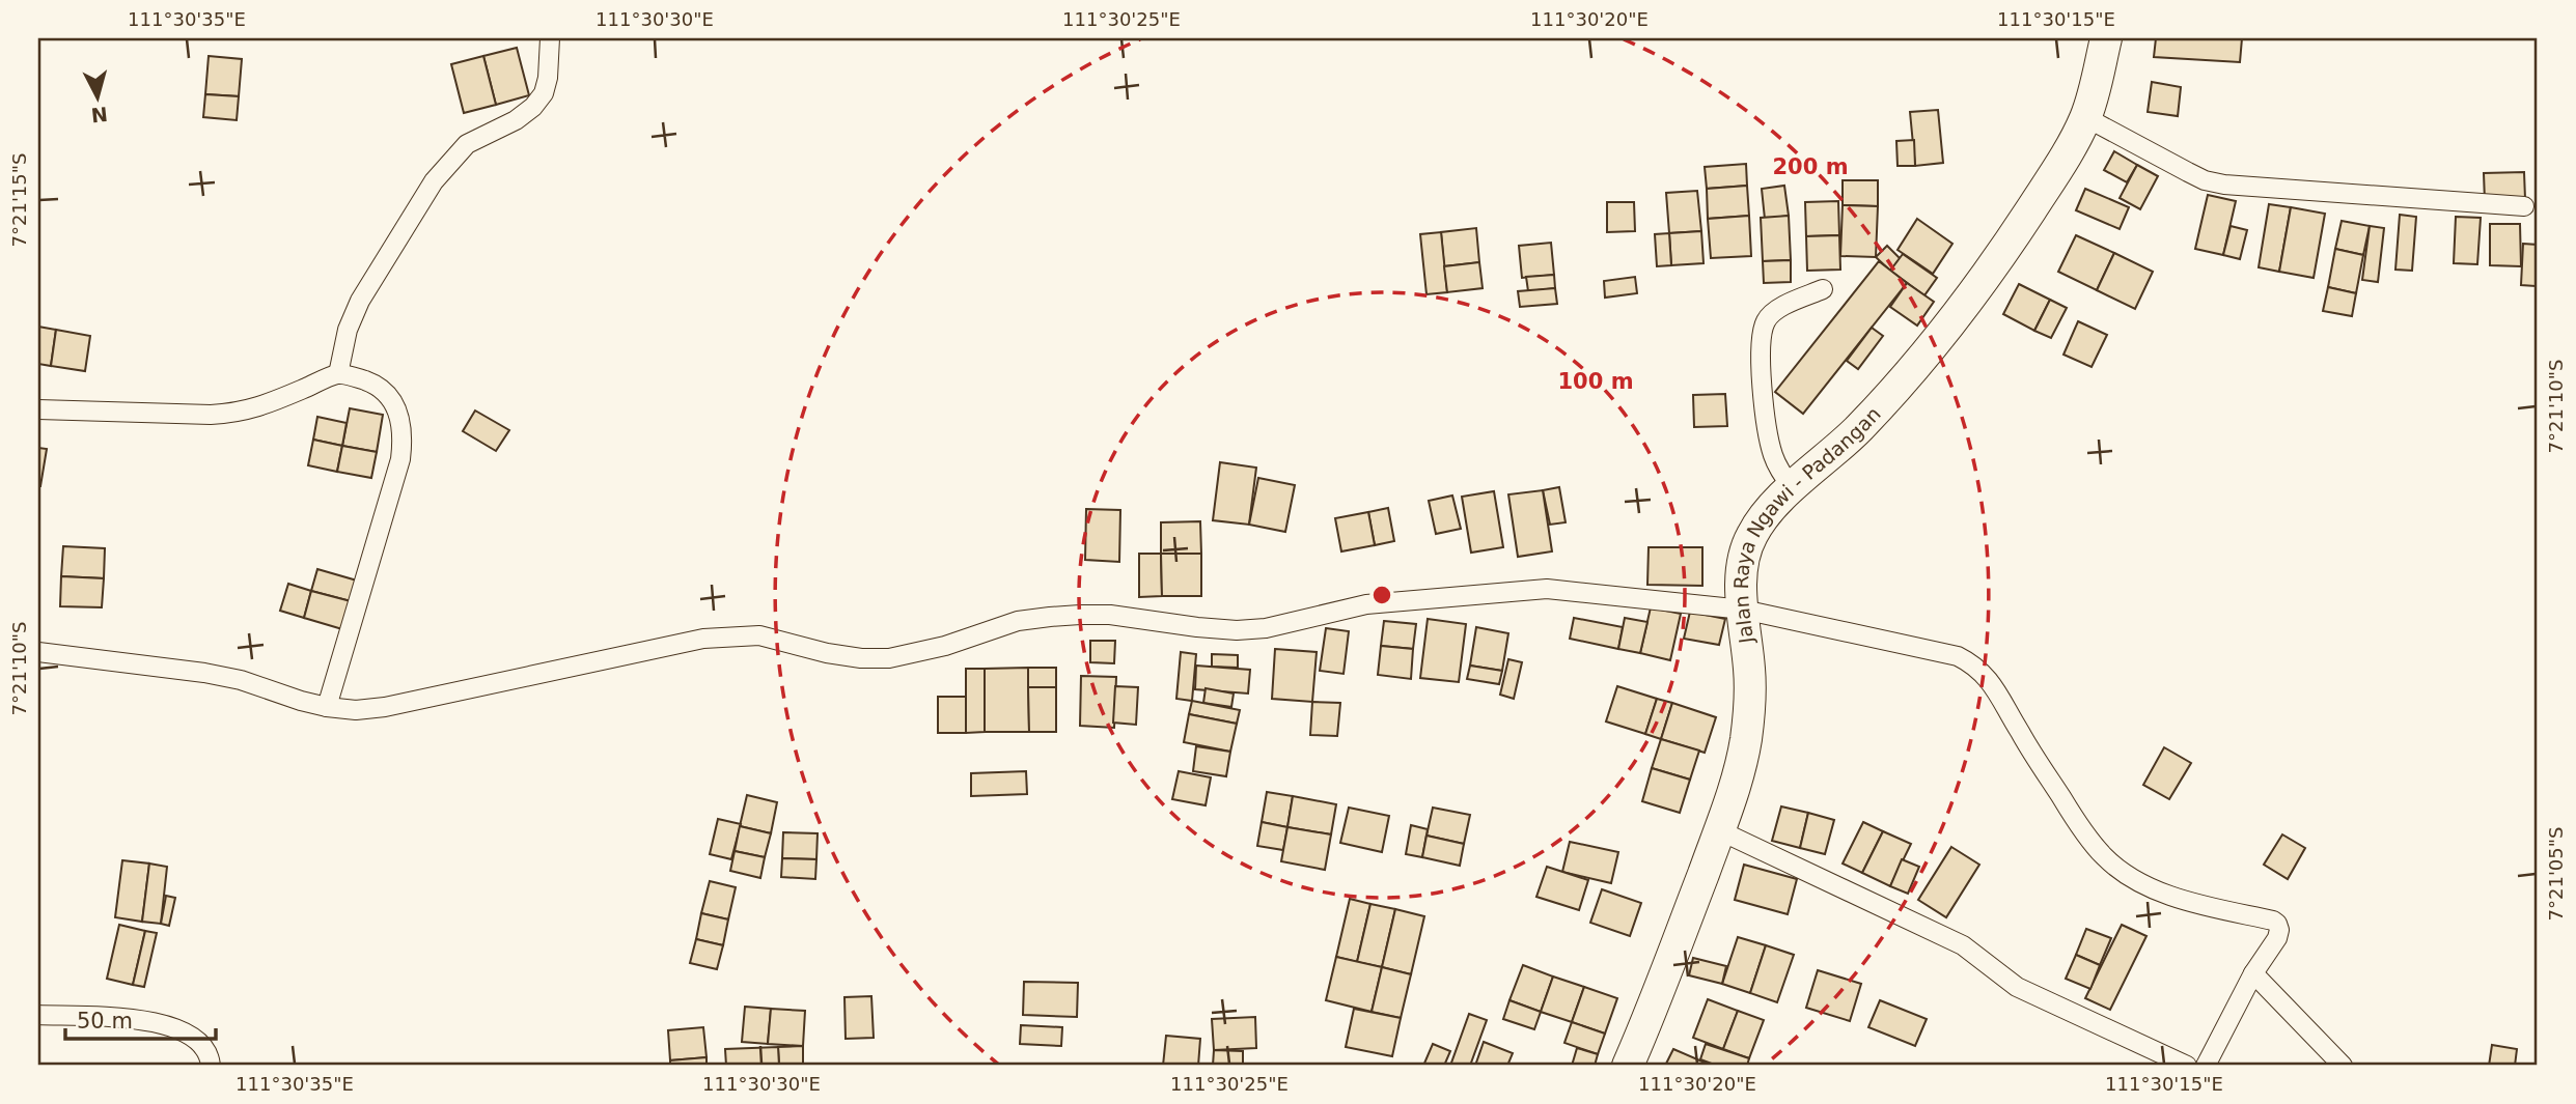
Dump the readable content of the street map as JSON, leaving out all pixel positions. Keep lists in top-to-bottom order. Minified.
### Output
{"streets":{"highway":["Jalan Raya Ngawi - Padangan"]},"scale_bar":"50 m","north":"bottom","coordinates":["111°30'35\"E","111°30'30\"E","111°30'25\"E","111°30'20\"E","111°30'15\"E","7°21'15\"S","7°21'10\"S","7°21'05\"S"],"rings":["200 m","100 m"]}
